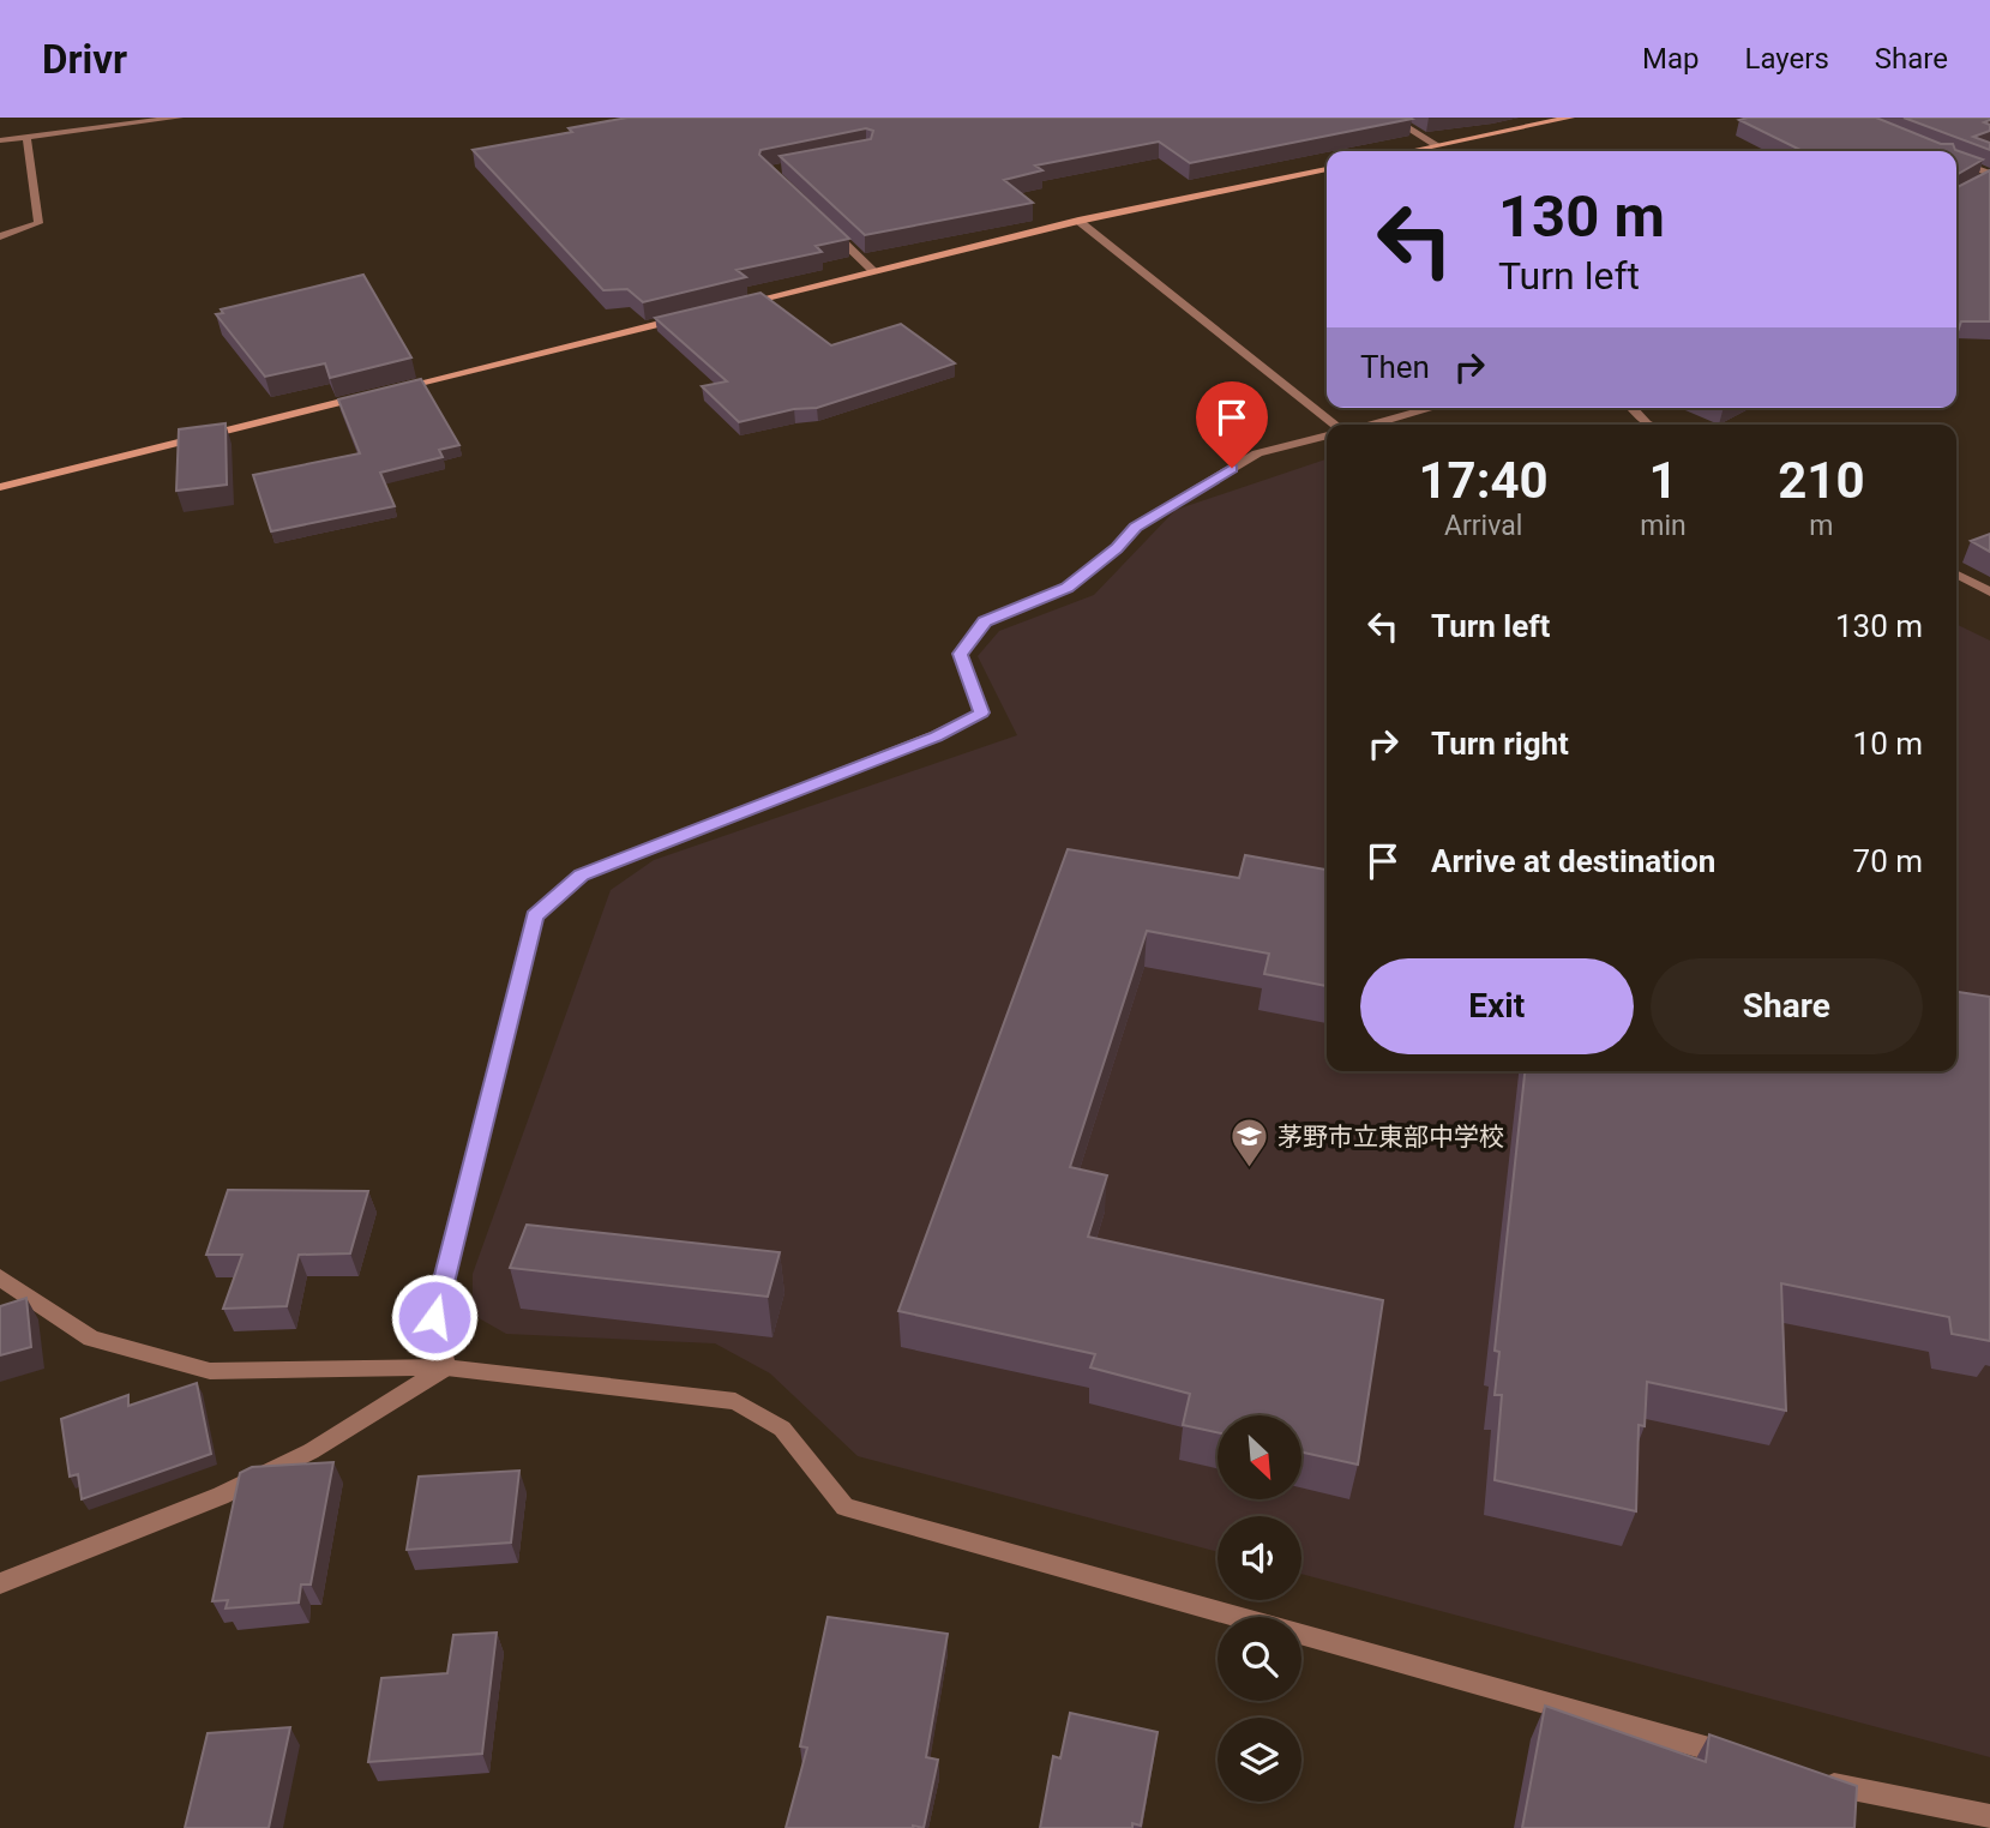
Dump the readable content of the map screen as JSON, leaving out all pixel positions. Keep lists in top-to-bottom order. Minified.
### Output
{"places":{"school or university":["茅野市立東部中学校"]},"north":"bottom right","page":{"header":"Drivr","nav":["Map","Layers","Share"],"turn":["130 m","Turn left"],"then":"Then","eta":["17:40","Arrival","1","min","210","m"],"list":[{"name":"Turn left","value":"130 m"},{"name":"Turn right","value":"10 m"},{"name":"Arrive at destination","value":"70 m"}],"buttons":["Exit","Share"]}}
